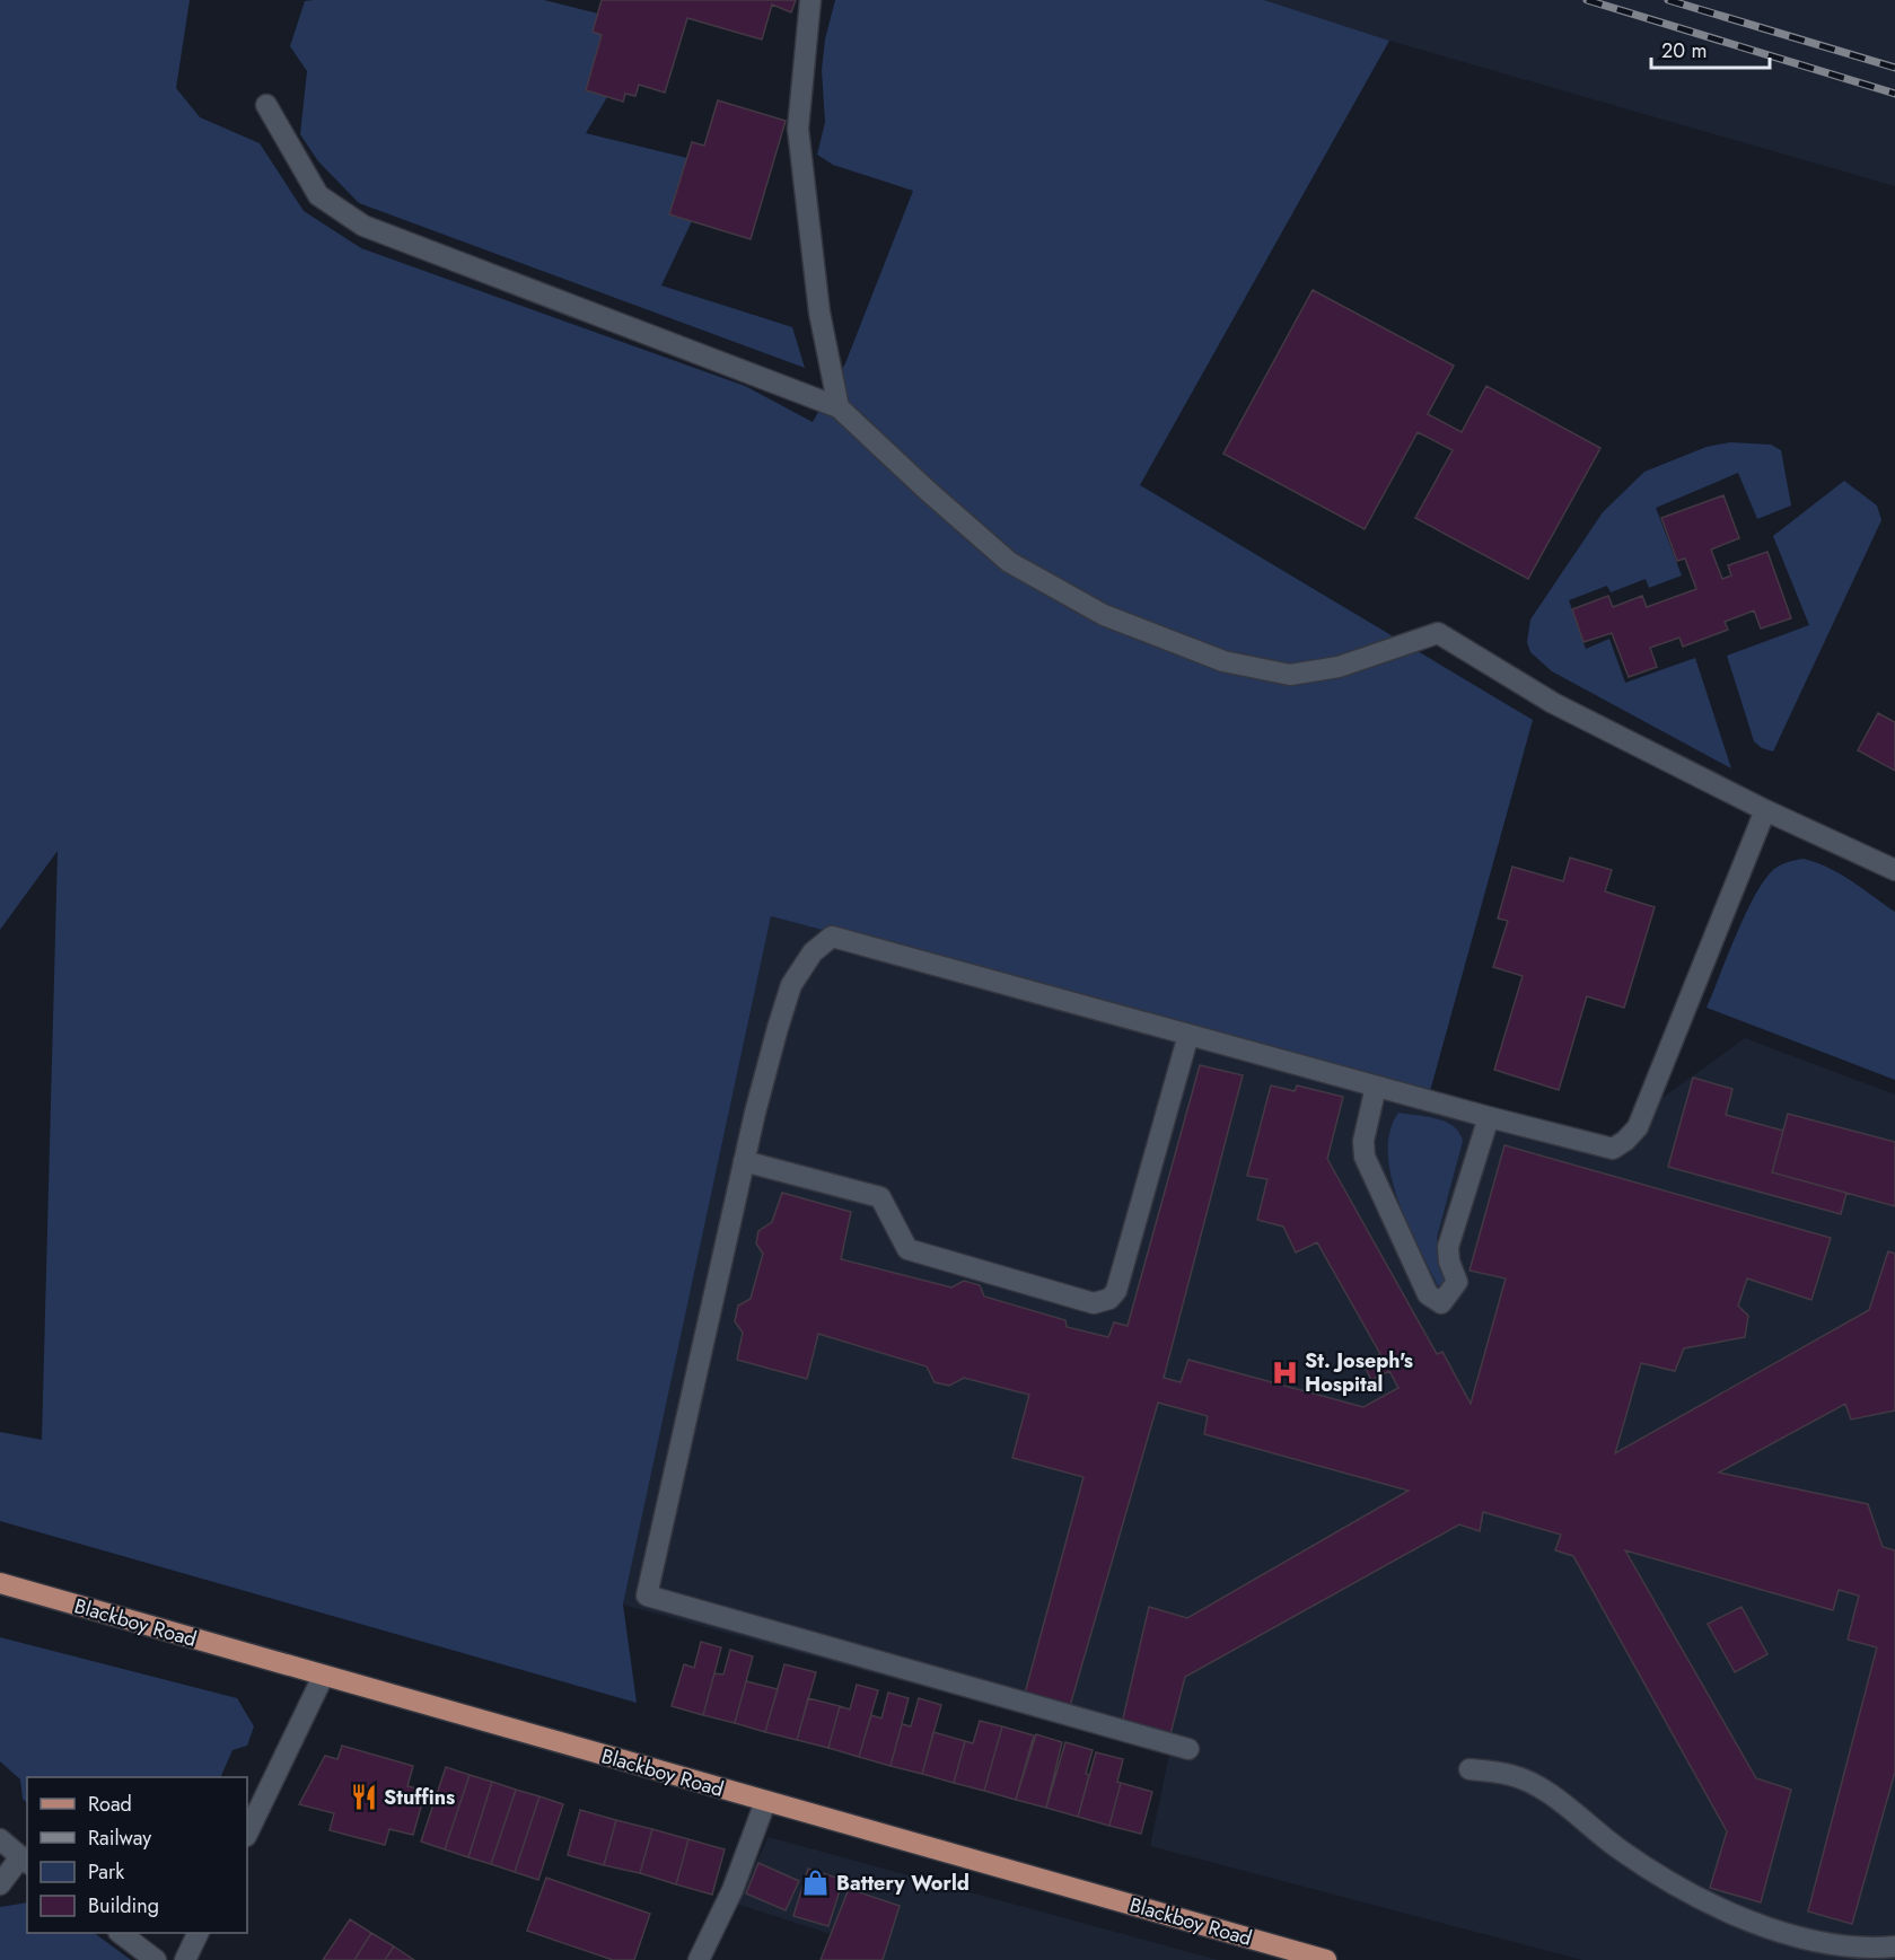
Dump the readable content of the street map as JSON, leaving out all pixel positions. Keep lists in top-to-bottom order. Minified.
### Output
{"streets":{"main road":["Blackboy Road"]},"places":{"hospital":["St. Joseph's Hospital"],"restaurant":["Stuffins"],"shop":["Battery World"]},"legend":["Road","Railway","Park","Building"],"scale_bar":"20 m"}
